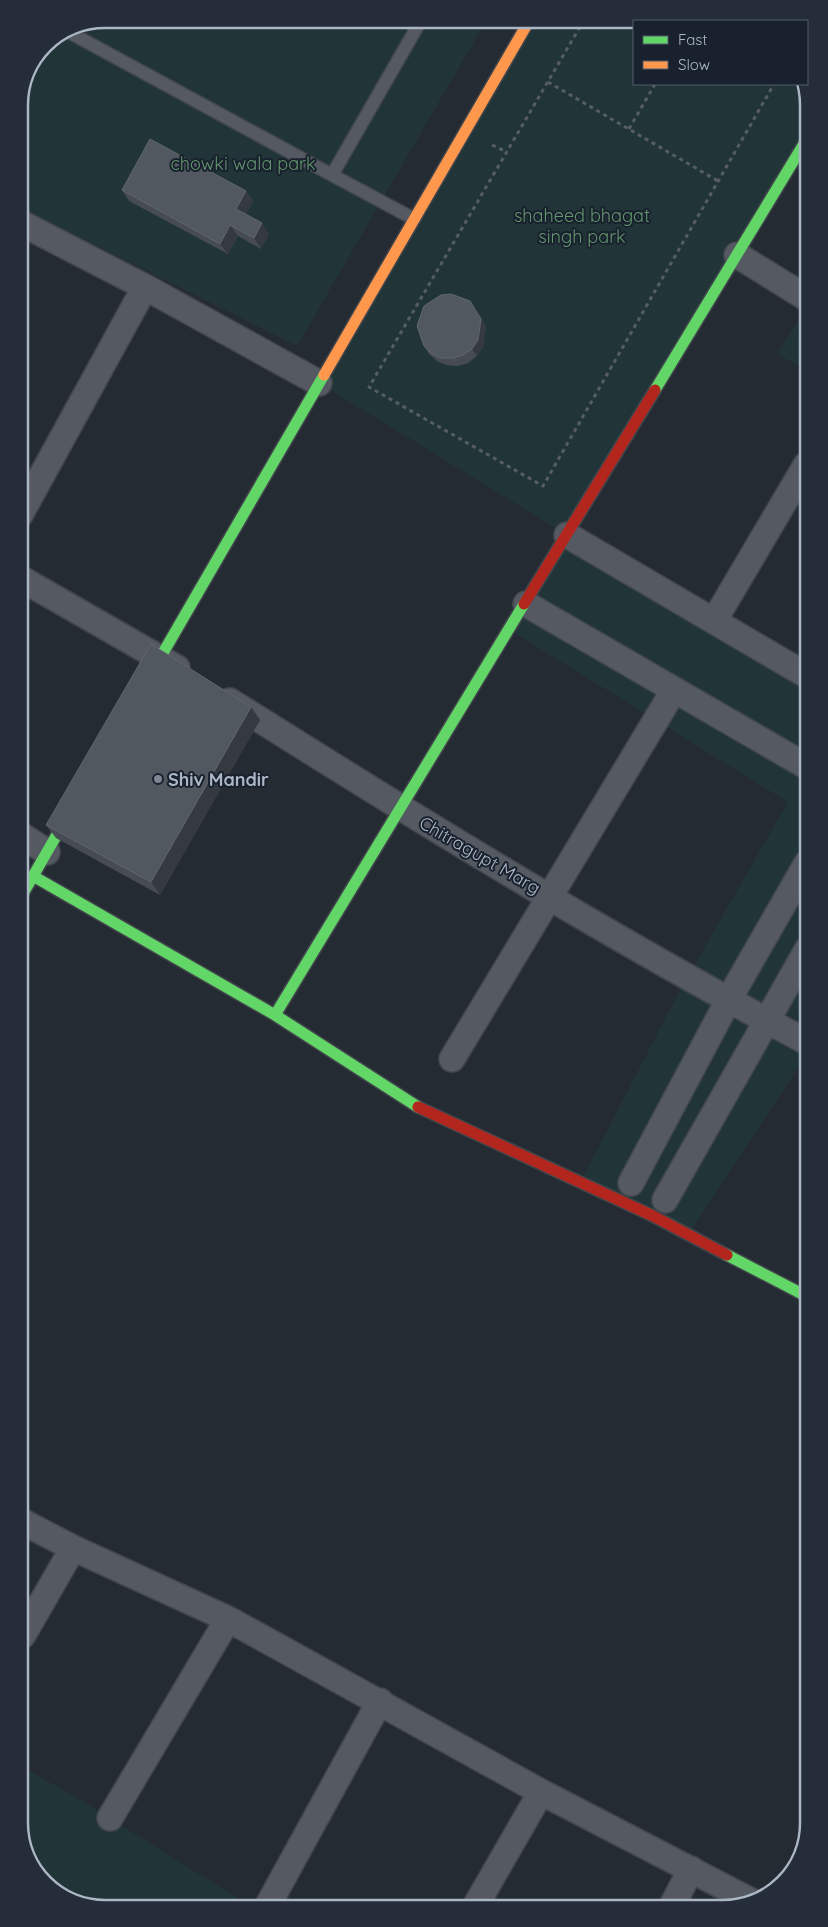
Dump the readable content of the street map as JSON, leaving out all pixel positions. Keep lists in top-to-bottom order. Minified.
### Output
{"streets":{"street":["Chitragupt Marg"]},"parks":["chowki wala park","shaheed bhagat singh park"],"places":["Shiv Mandir"],"legend":["Fast","Slow"]}
